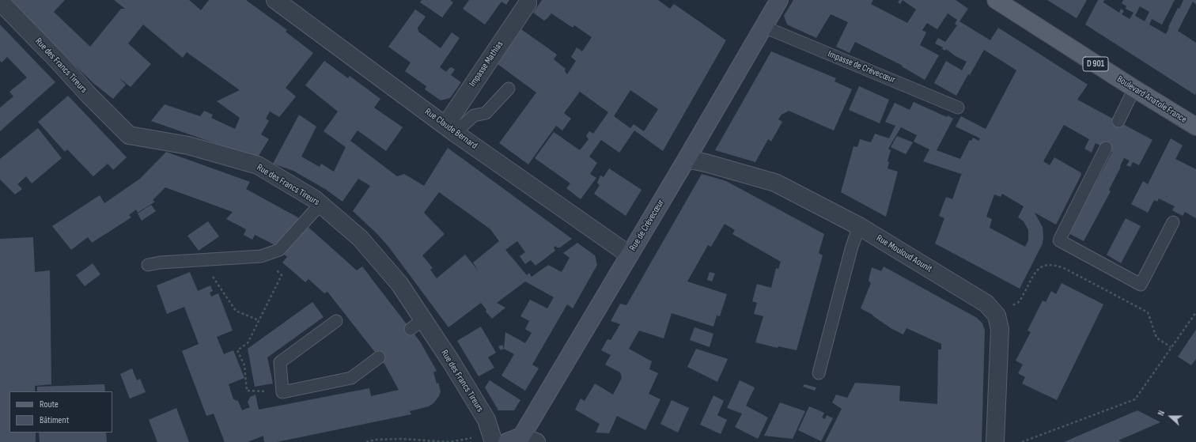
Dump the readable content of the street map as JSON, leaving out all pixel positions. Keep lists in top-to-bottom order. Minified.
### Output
{"streets":{"main road":["D 901","Boulevard Anatole France","Rue de Crèvecœur"],"street":["Impasse Mathias","Rue des Francs Tireurs","Rue Claude Bernard","Rue Mouloud Aounit"],"lane":["Impasse de Crèvecœur"]},"crossings":[["Impasse Mathias","Rue Claude Bernard"],["Impasse de Crèvecœur","Rue de Crèvecœur"],["Rue Claude Bernard","Rue de Crèvecœur"],["Rue de Crèvecœur","Rue Mouloud Aounit"]],"legend":["Route","Bâtiment"],"north":"left"}
